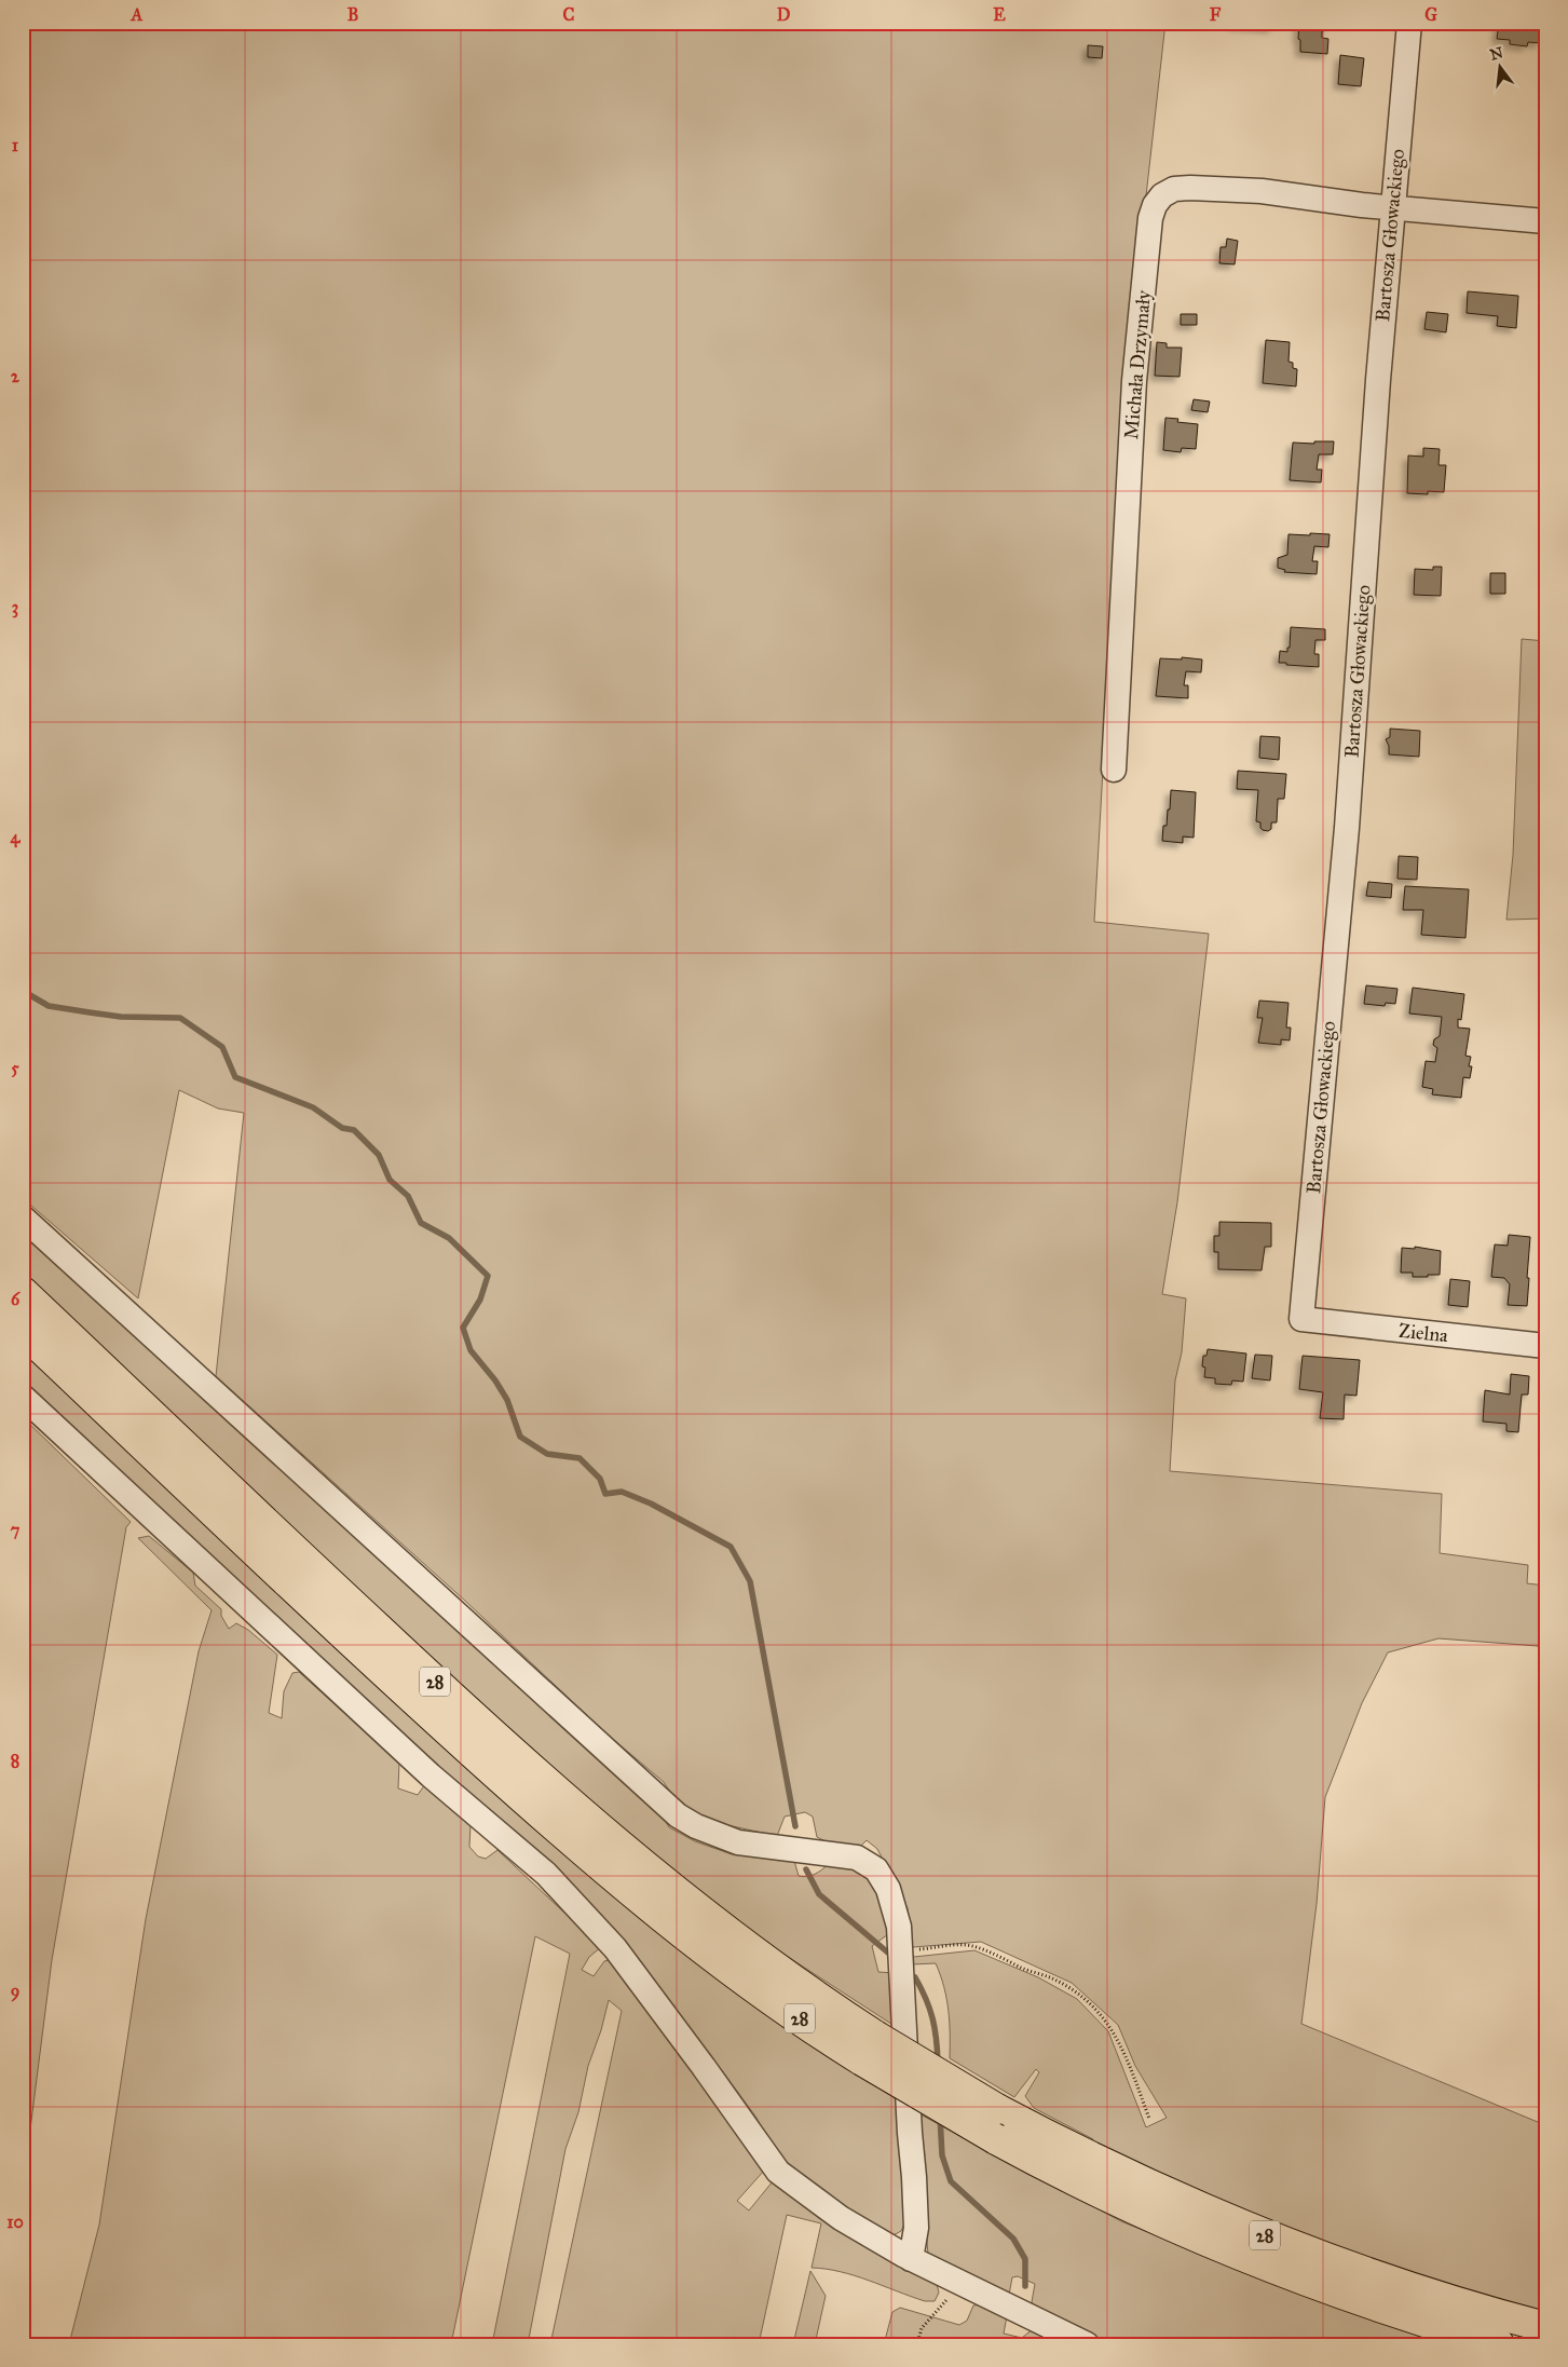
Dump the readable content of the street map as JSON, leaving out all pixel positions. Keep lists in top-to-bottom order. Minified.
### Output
{"streets":{"main road":["28"],"street":["Bartosza Głowackiego","Michała Drzymały","Zielna"]},"crossings":[["Bartosza Głowackiego","Michała Drzymały"],["Bartosza Głowackiego","Zielna"]],"north":"top","grid":{"columns":["A","B","C","D","E","F","G"],"rows":["1","2","3","4","5","6","7","8","9","10"]}}
